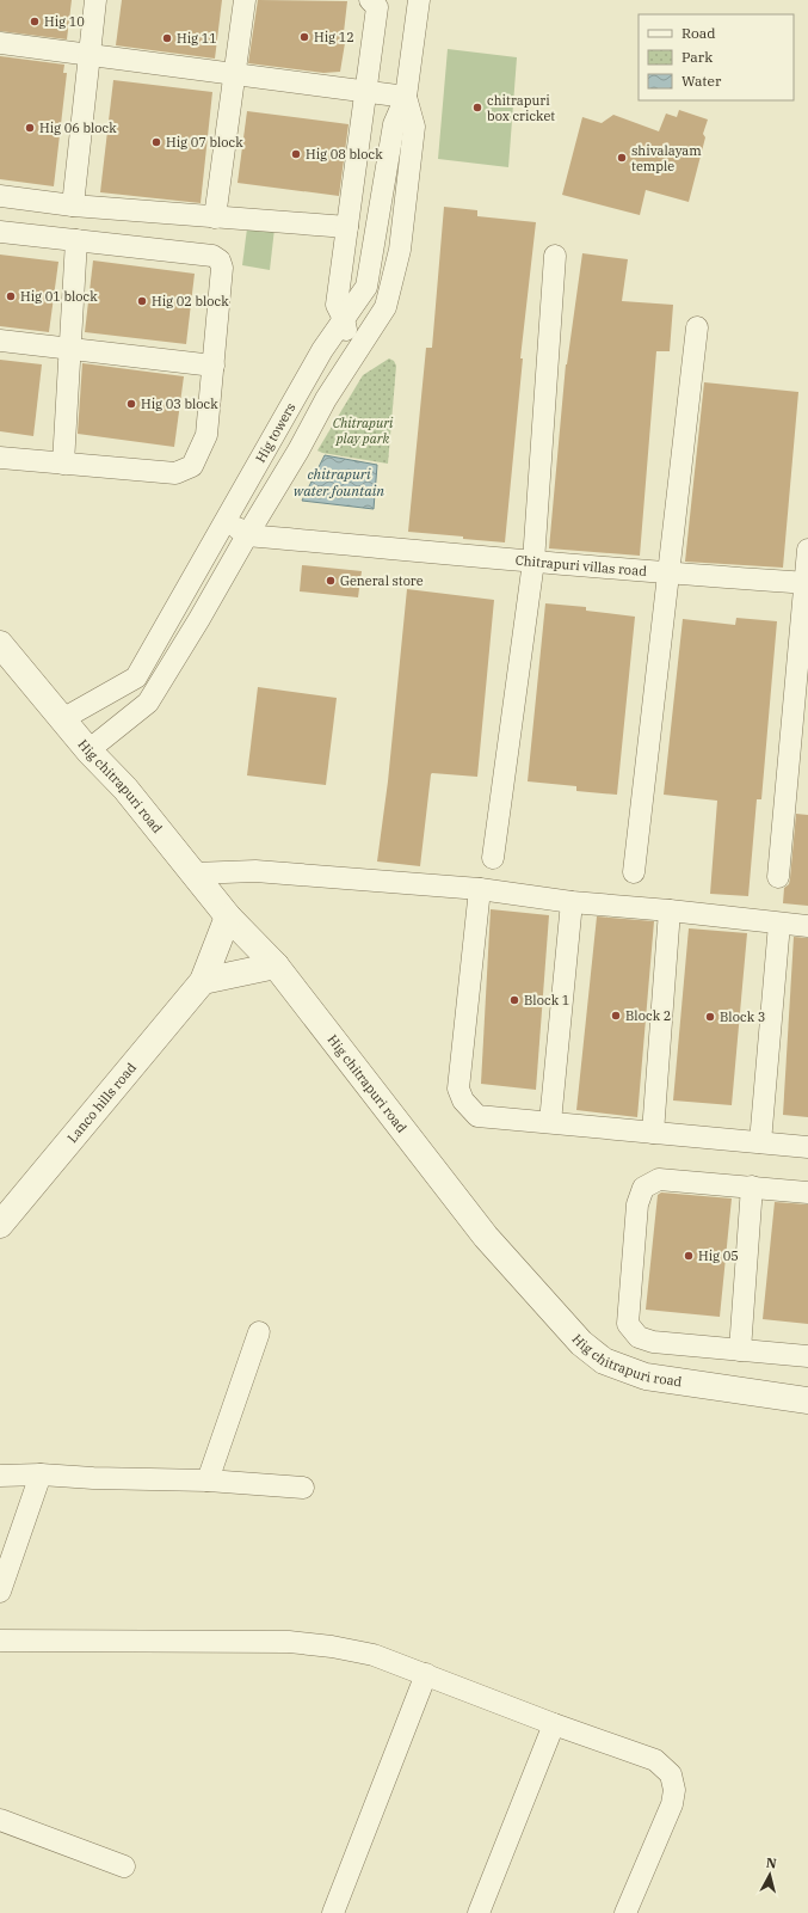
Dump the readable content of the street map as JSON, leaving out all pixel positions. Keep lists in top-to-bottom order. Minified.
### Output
{"streets":{"street":["Hig towers","Chitrapuri villas road","Hig chitrapuri road","Lanco hills road"]},"crossings":[["Hig towers","Hig chitrapuri road"],["Hig chitrapuri road","Lanco hills road"]],"water":["chitrapuri water fountain"],"parks":["Chitrapuri play park"],"places":["Hig 10","Hig 12","Hig 11","chitrapuri box cricket","Hig 06 block","Hig 07 block","Hig 08 block","shivalayam temple","Hig 01 block","Hig 02 block","Hig 03 block","General store","Block 1","Block 2","Block 3","Hig 05"],"legend":["Road","Park","Water"],"north":"top"}
